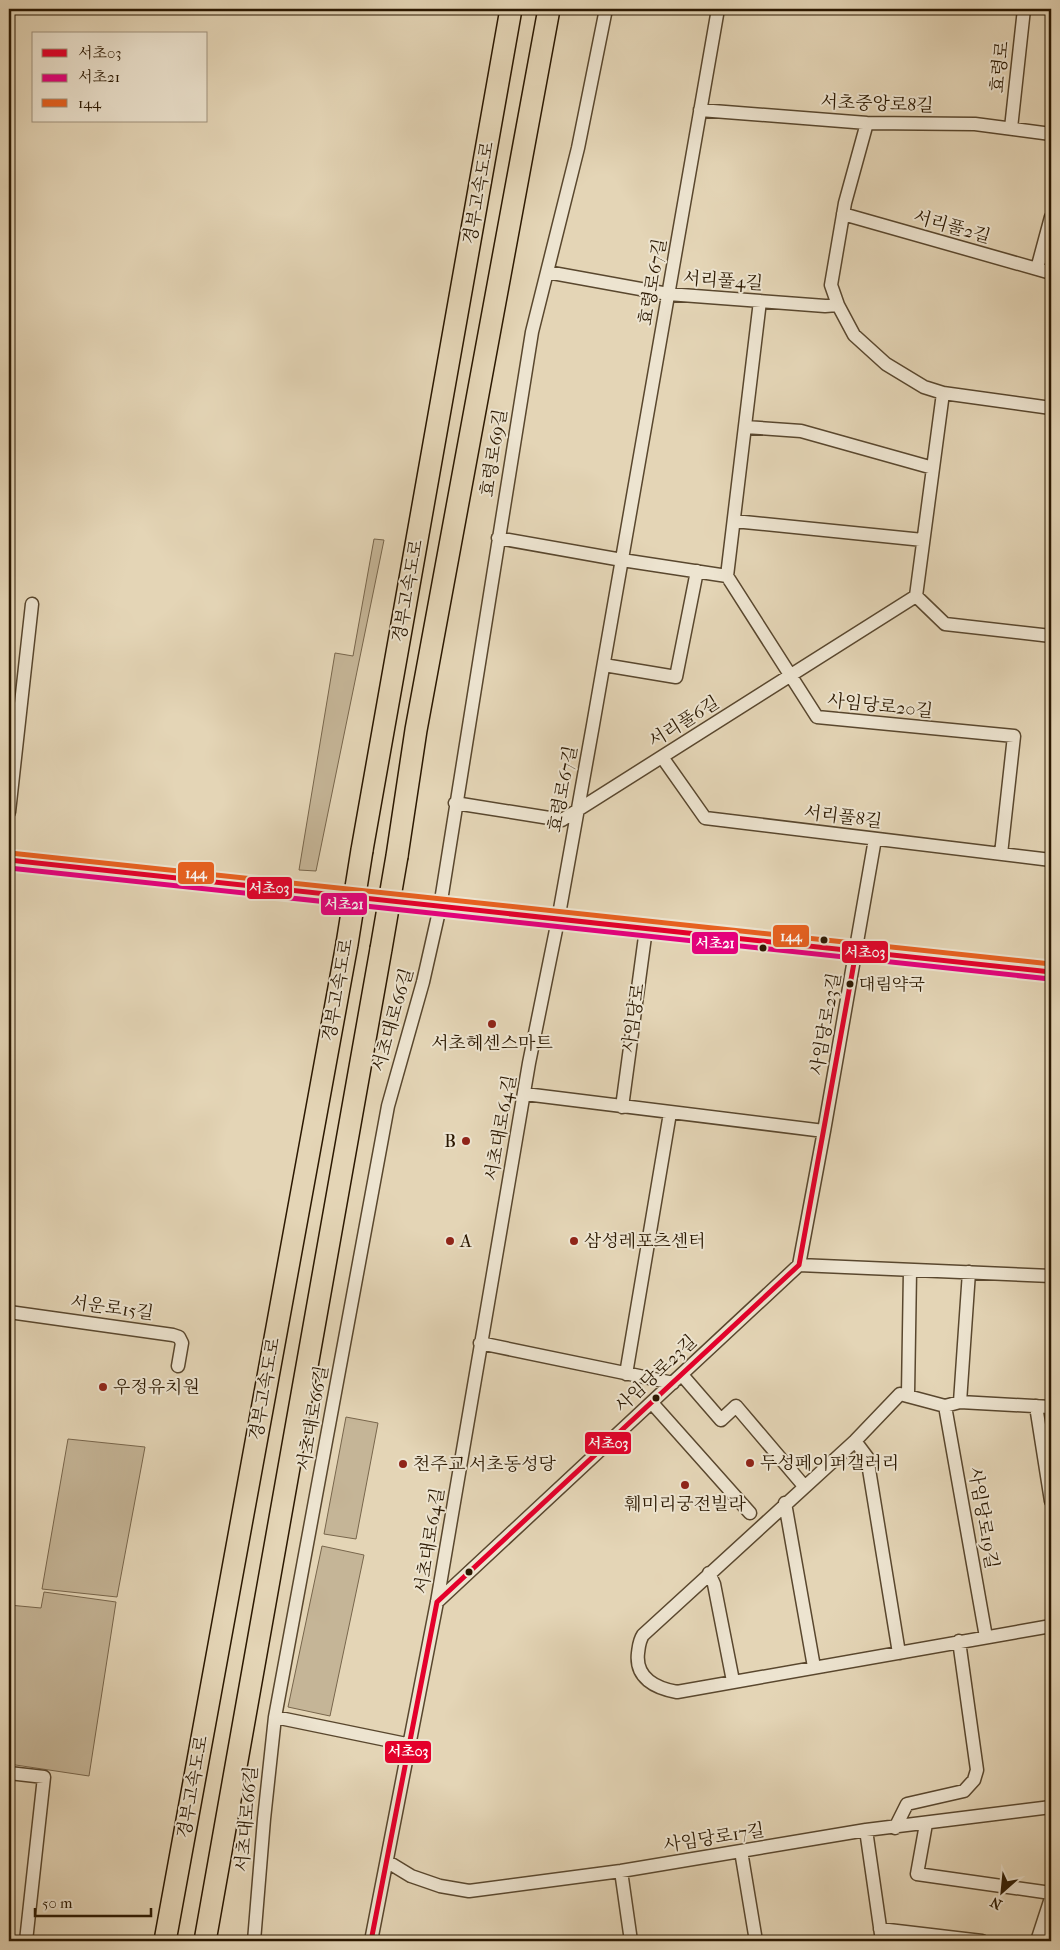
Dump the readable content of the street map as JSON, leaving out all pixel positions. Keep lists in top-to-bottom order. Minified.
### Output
{"streets":{"highway":["경부고속도로"],"street":["효령로","서초중앙로8길","서리풀2길","서리풀4길","효령로67길","효령로69길","사임당로20길","서리풀6길","서리풀8길","사임당로","서초대로66길","사임당로23길","서초대로64길","서운로15길","사임당로19길","사임당로17길"]},"crossings":[["효령로","서초중앙로8길"],["서초중앙로8길","효령로67길"],["서리풀4길","효령로67길"],["서리풀4길","효령로69길"],["효령로67길","서리풀6길"],["효령로67길","서초대로64길"],["효령로69길","서리풀6길"],["효령로69길","서초대로66길"],["사임당로20길","서리풀6길"],["사임당로20길","서리풀8길"],["서리풀6길","서리풀8길"],["사임당로23길","서초대로64길"],["서초대로64길","사임당로17길"]],"places":["대림약국","서초헤센스마트","B","A","삼성레포츠센터","우정유치원","두성페이퍼갤러리","천주교 서초동성당","훼미리궁전빌라"],"lines":["transit line 144","transit line 서초03","transit line 서초21"],"legend":["서초03","서초21","144"],"scale_bar":"50 m","north":"bottom left"}
